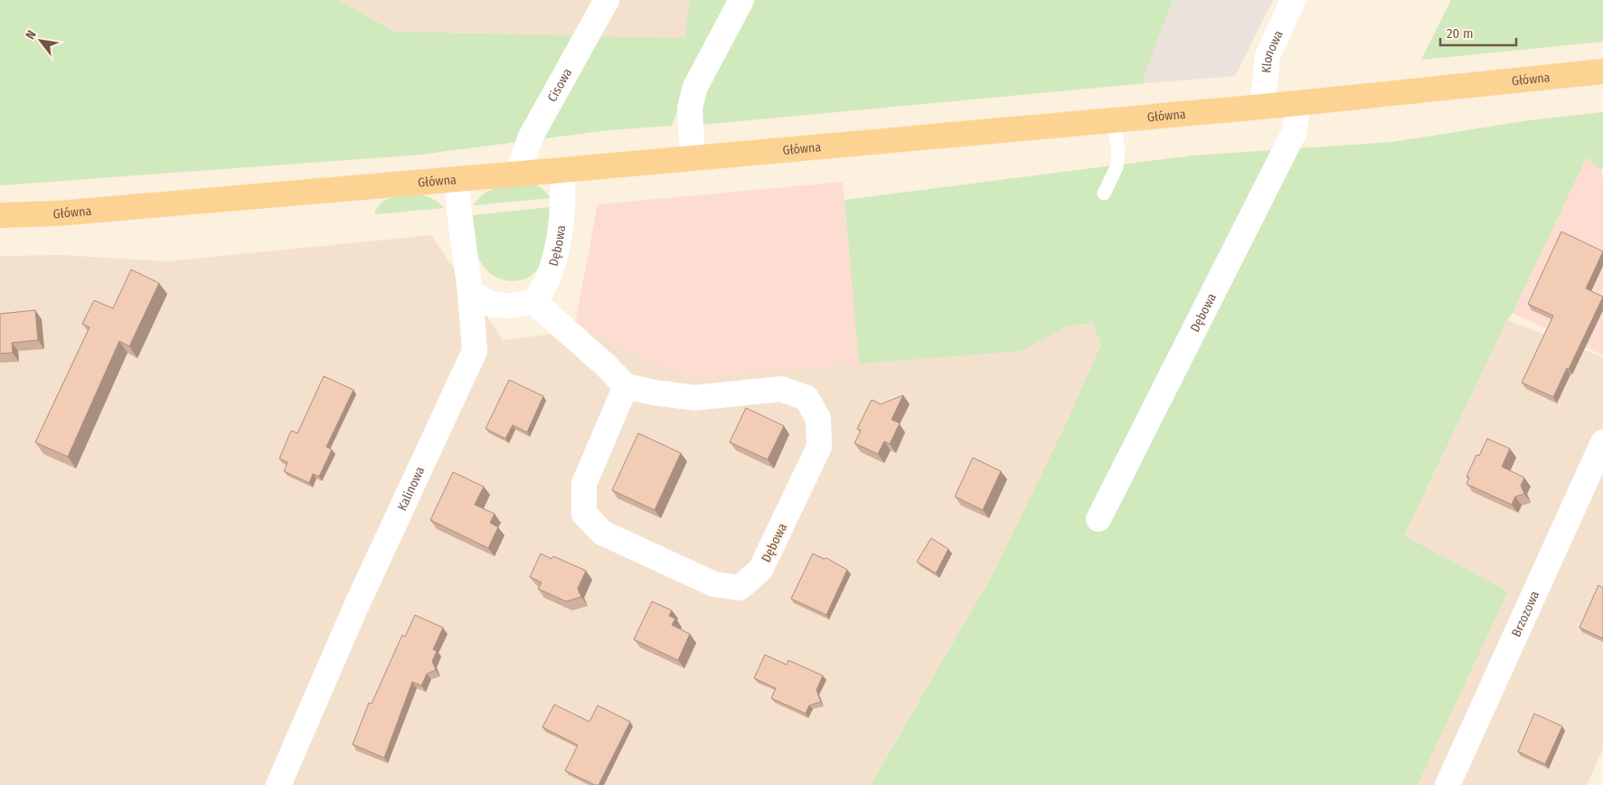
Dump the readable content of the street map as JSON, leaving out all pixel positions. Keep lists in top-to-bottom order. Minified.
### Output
{"streets":{"main road":["Główna"],"street":["Klonowa","Cisowa","Dębowa","Kalinowa","Brzozowa"]},"crossings":[["Klonowa","Główna"],["Główna","Cisowa"],["Główna","Dębowa"],["Główna","Kalinowa"]],"scale_bar":"20 m","north":"top left"}
